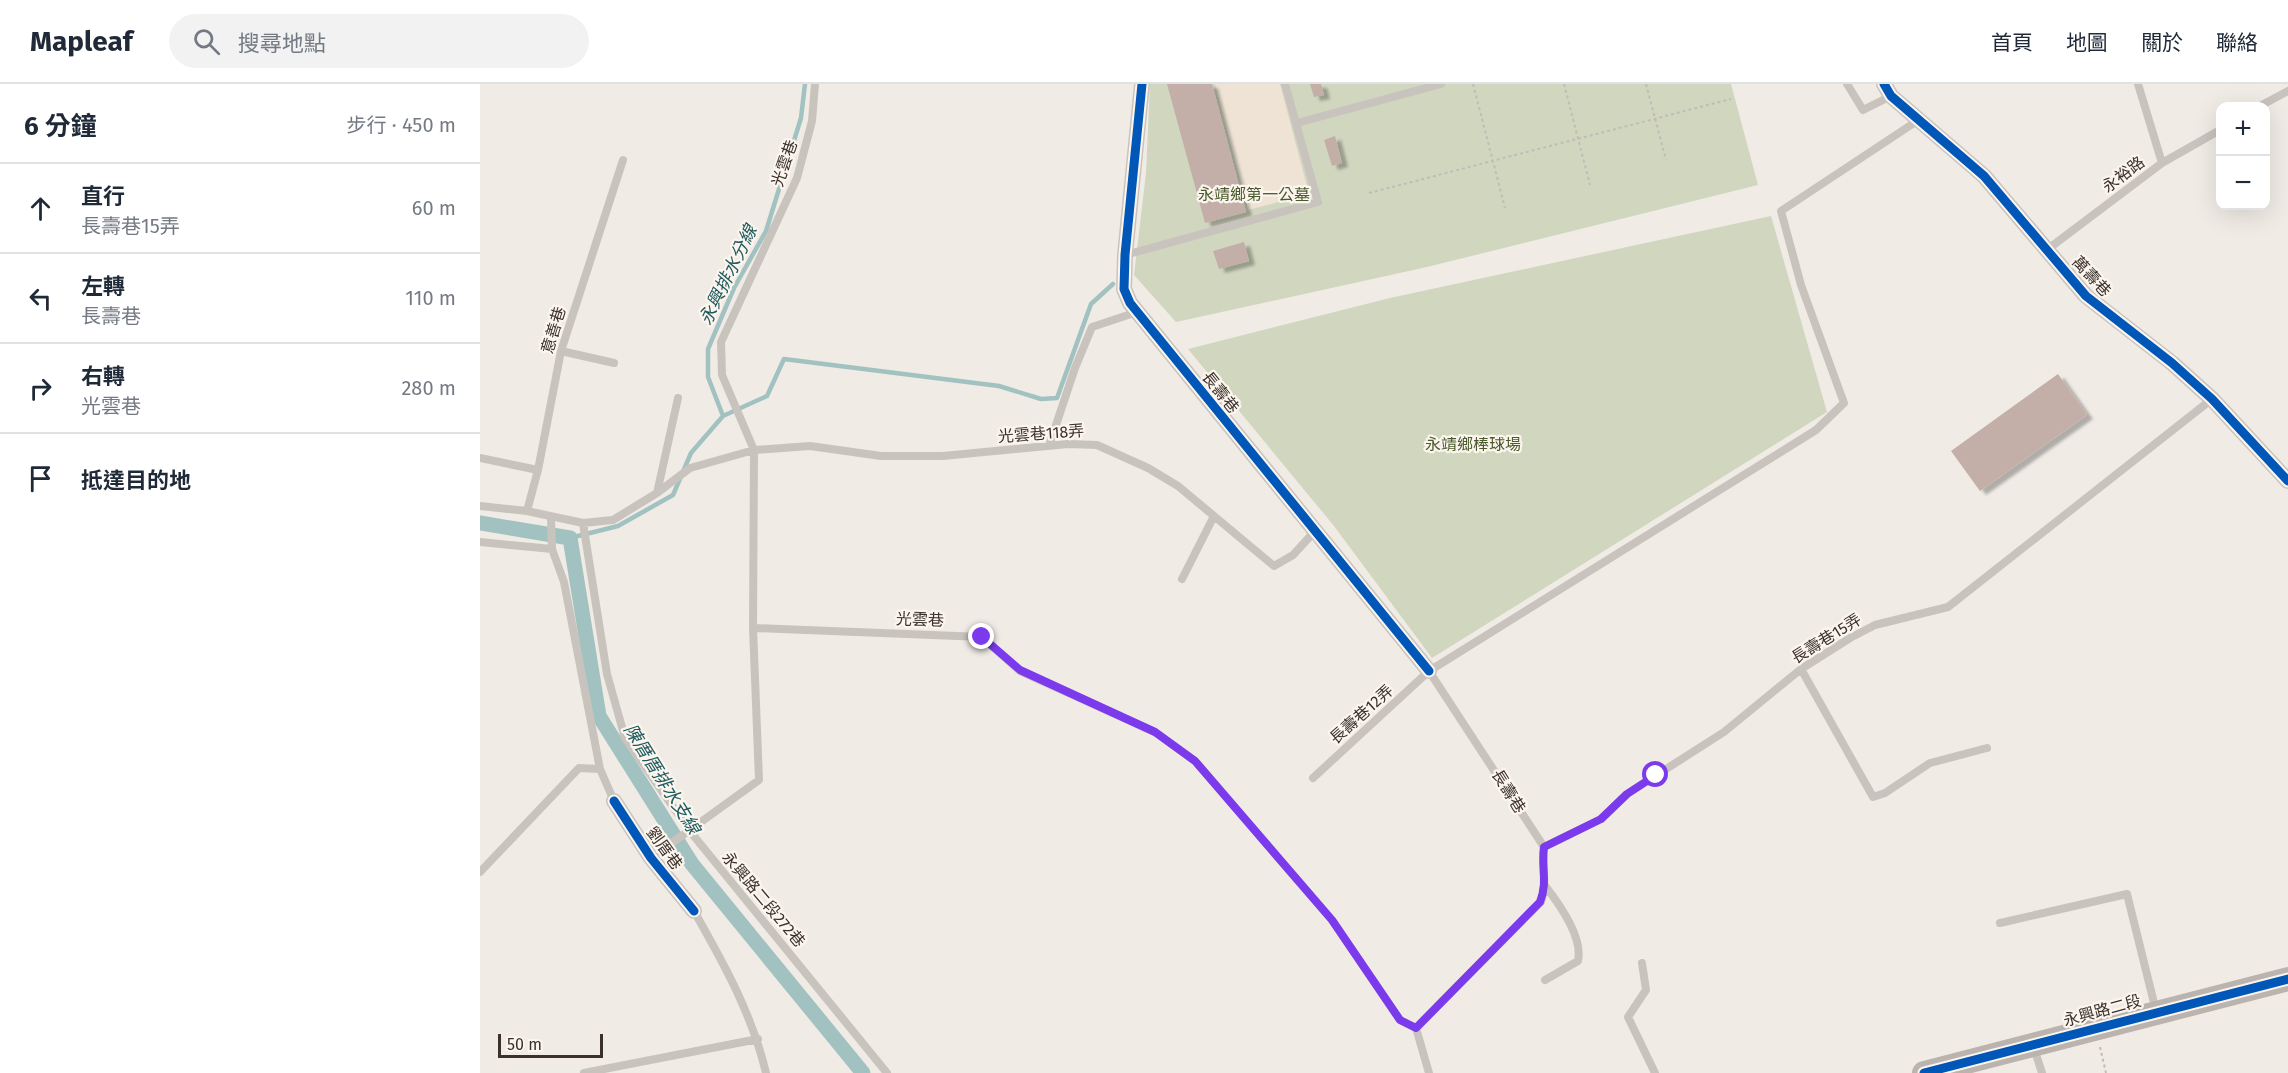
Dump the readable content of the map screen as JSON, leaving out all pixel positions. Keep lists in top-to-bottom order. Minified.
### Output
{"streets":{"street":["萬壽巷","長壽巷","劉厝巷","永興路二段"],"lane":["光雲巷","永裕路","意善巷","光雲巷118弄","長壽巷15弄","長壽巷12弄","永興路二段272巷"]},"crossings":[["光雲巷","光雲巷118弄"],["光雲巷","永興路二段272巷"],["永裕路","萬壽巷"],["萬壽巷","長壽巷15弄"],["萬壽巷","長壽巷12弄"],["長壽巷","光雲巷118弄"],["長壽巷","長壽巷15弄"],["長壽巷","長壽巷12弄"]],"water":["永興排水分線","陳厝厝排水支線"],"parks":["永靖鄉第一公墓","永靖鄉棒球場"],"scale_bar":"50 m","page":{"header":"Mapleaf","search":"搜尋地點","nav":["首頁","地圖","關於","聯絡"],"heading":["6 分鐘","步行 · 450 m"],"map_buttons":["+","−"],"list":[["直行","長壽巷15弄","60 m"],["左轉","長壽巷","110 m"],["右轉","光雲巷","280 m"],"抵達目的地"],"scale":"50 m"}}
